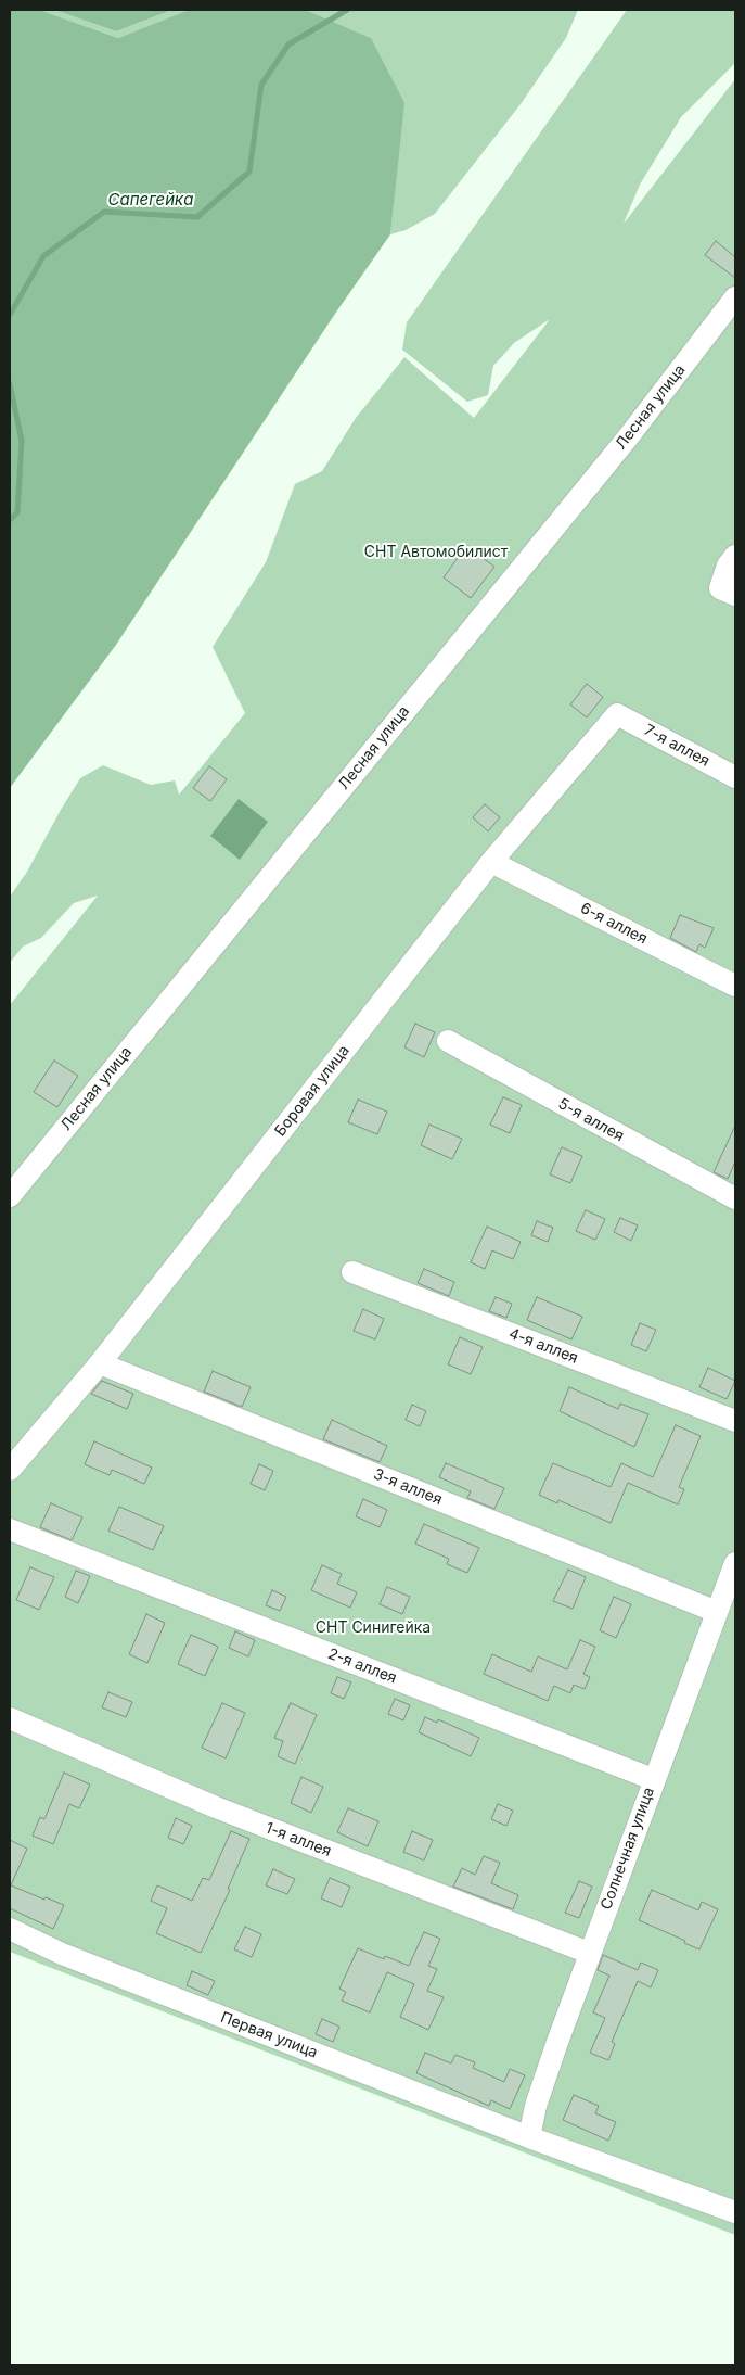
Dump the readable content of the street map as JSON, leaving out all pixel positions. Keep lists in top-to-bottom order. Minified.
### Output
{"streets":{"street":["Лесная улица","7-я аллея","6-я аллея","Боровая улица","5-я аллея","4-я аллея","3-я аллея","2-я аллея","1-я аллея","Солнечная улица","Первая улица"]},"crossings":[["7-я аллея","Боровая улица"],["6-я аллея","Боровая улица"],["Боровая улица","3-я аллея"],["3-я аллея","Солнечная улица"],["2-я аллея","Солнечная улица"],["1-я аллея","Солнечная улица"],["Солнечная улица","Первая улица"]],"water":["Сапегейка"],"parks":["СНТ Автомобилист","СНТ Синигейка"]}
